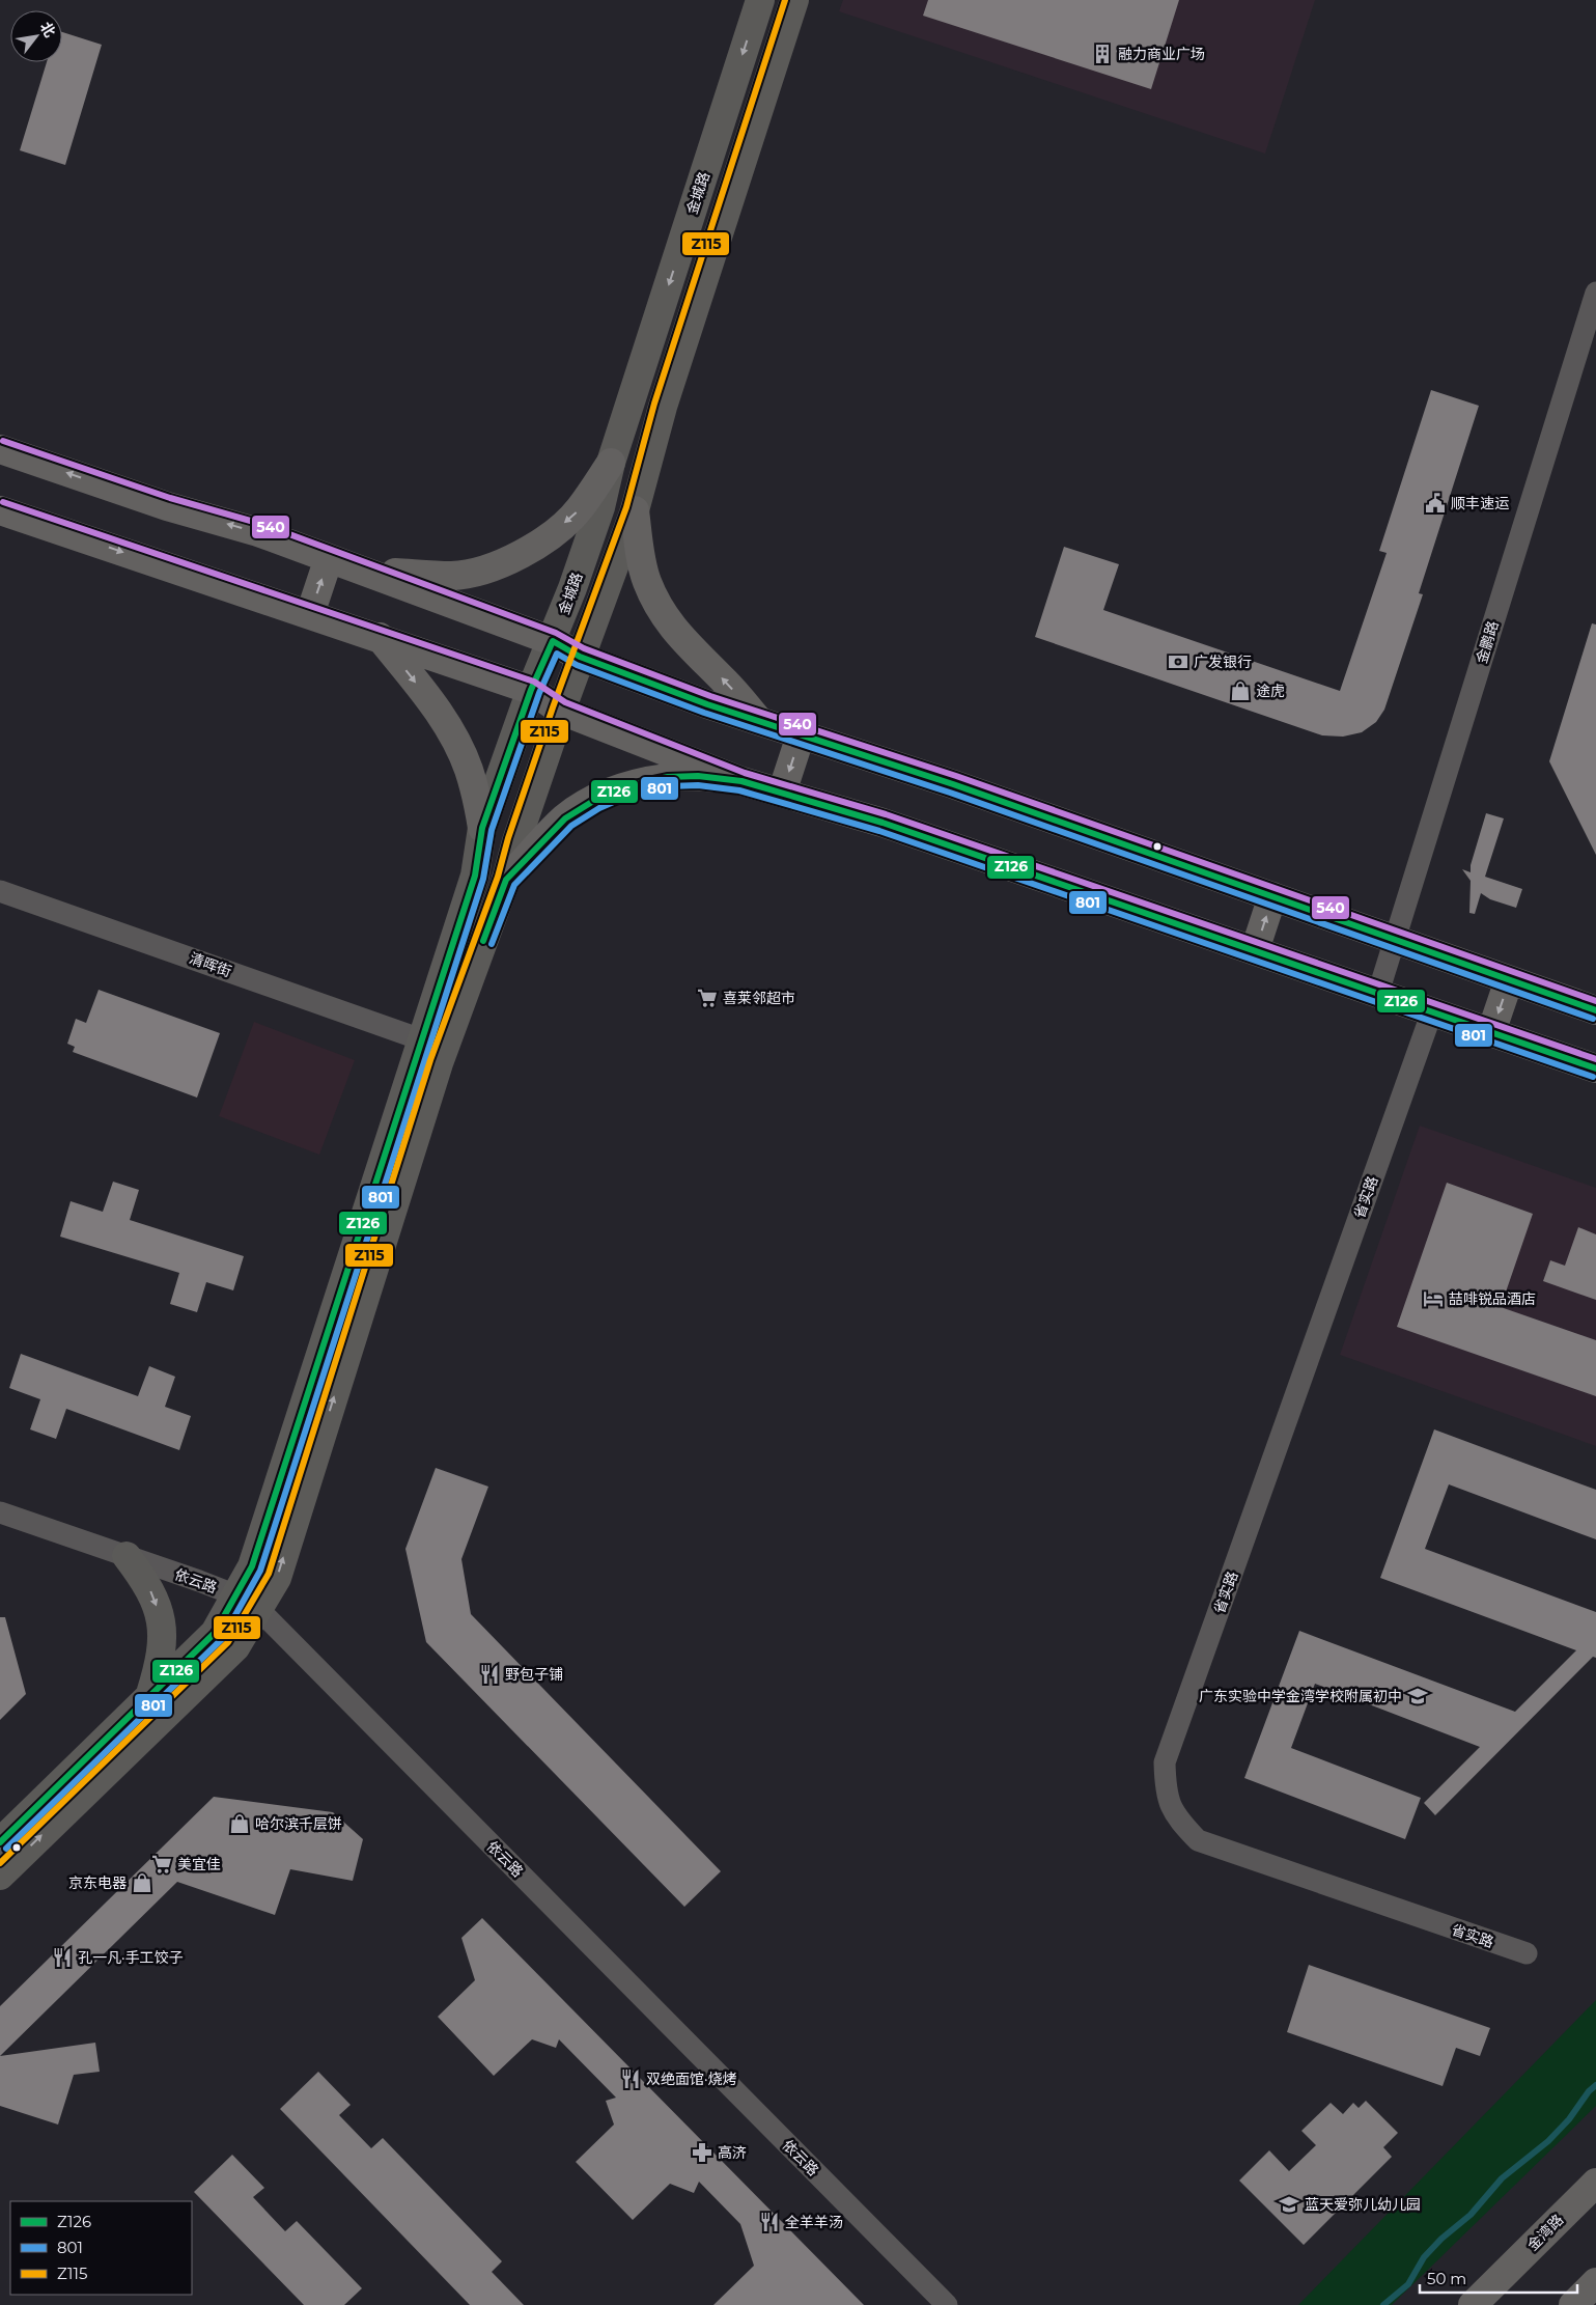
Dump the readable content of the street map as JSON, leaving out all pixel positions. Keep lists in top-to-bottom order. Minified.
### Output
{"streets":{"main road":["金湾路"],"street":["金城路","金鹏路","清晖街","省实路","依云路"]},"crossings":[["金城路","清晖街"],["金城路","依云路"]],"places":{"building":["融力商业广场"],"public building":["顺丰速运"],"bank":["广发银行"],"shop":["途虎","哈尔滨千层饼","京东电器"],"supermarket":["喜莱邻超市","美宜佳"],"hotel":["喆啡锐品酒店"],"restaurant":["野包子铺","孔一凡·手工饺子","双绝面馆·烧烤","全羊羊汤"],"school or university":["广东实验中学金湾学校附属初中","蓝天爱弥儿幼儿园"],"pharmacy":["高济"]},"lines":["transit line Z115","transit line 540","transit line Z126","transit line 801"],"legend":["Z126","801","Z115"],"scale_bar":"50 m","north":"top right"}
